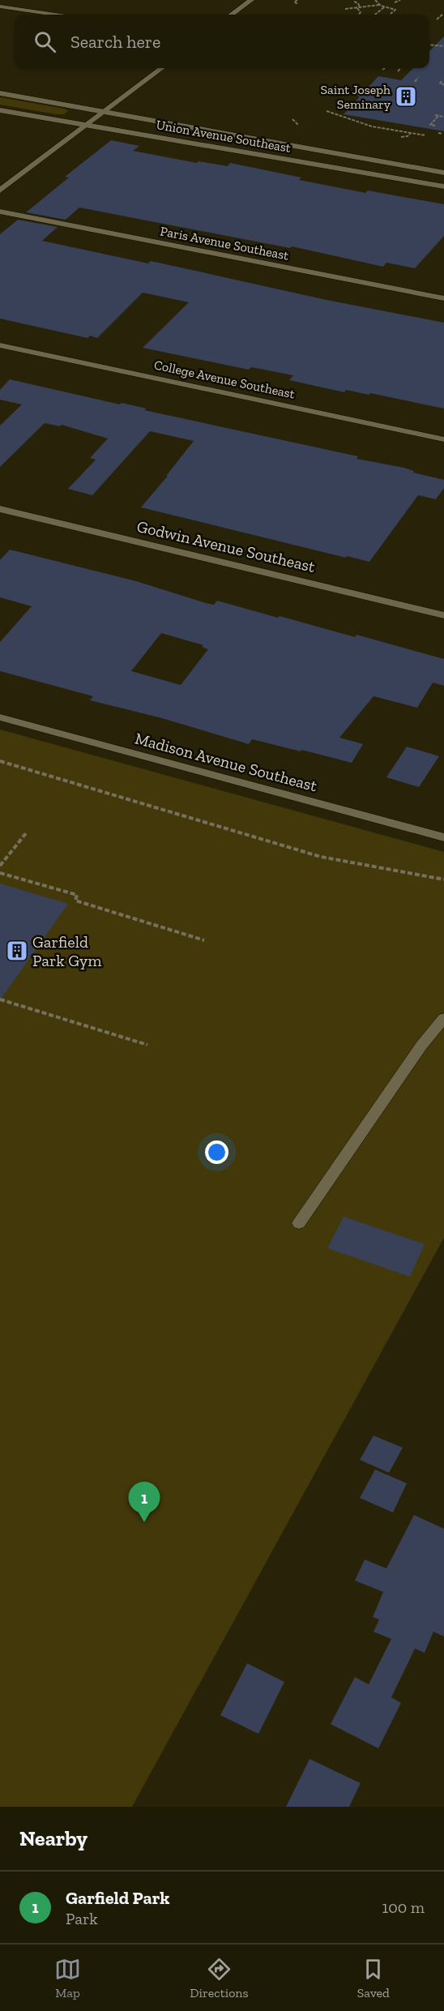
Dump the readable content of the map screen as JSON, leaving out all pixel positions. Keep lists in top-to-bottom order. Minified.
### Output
{"streets":{"street":["Union Avenue Southeast","Paris Avenue Southeast","College Avenue Southeast","Godwin Avenue Southeast","Madison Avenue Southeast"]},"places":{"building":["Saint Joseph Seminary","Garfield Park Gym"]},"page":{"search":"Search here","pins":"1","heading":"Nearby","list":[{"mark":"1","name":"Garfield Park","note":"Park","value":"100 m"}],"nav":["Map","Directions","Saved"]}}
